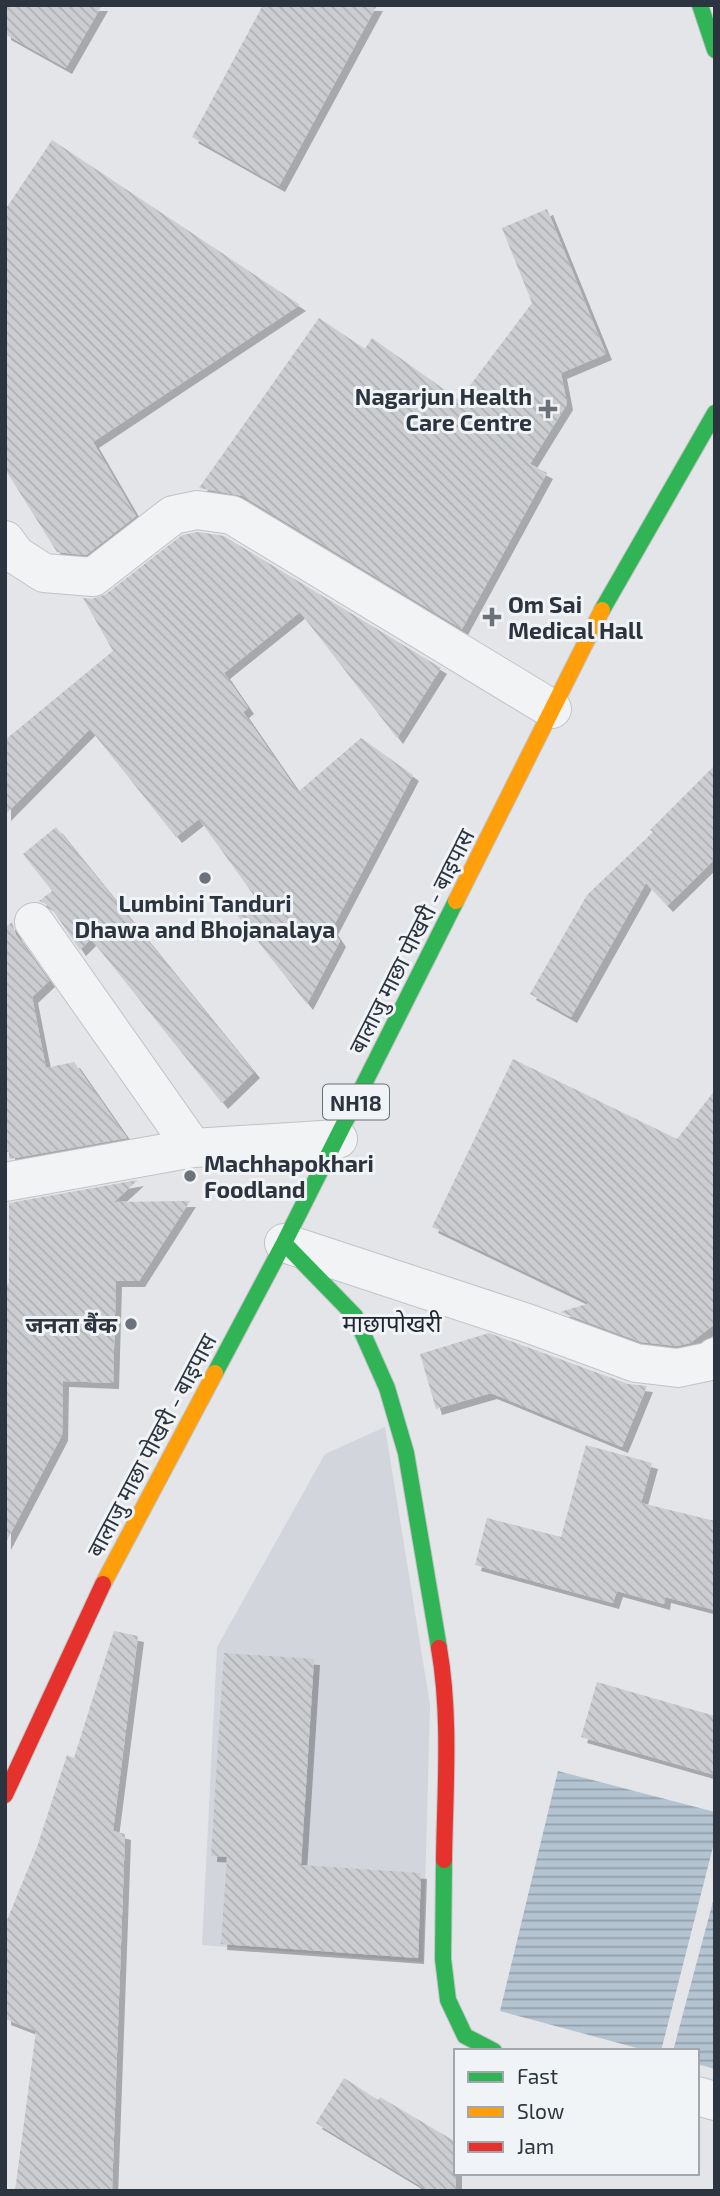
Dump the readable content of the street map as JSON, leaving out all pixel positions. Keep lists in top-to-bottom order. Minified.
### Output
{"streets":{"main road":["बालाजु माछा पोखरी - बाइपास","NH18"]},"districts":["माछापोखरी"],"places":{"health":["Nagarjun Health Care Centre","Om Sai Medical Hall"],"other":["Lumbini Tanduri Dhawa and Bhojanalaya","Machhapokhari Foodland","जनता बैंक"]},"legend":["Fast","Slow","Jam"]}
